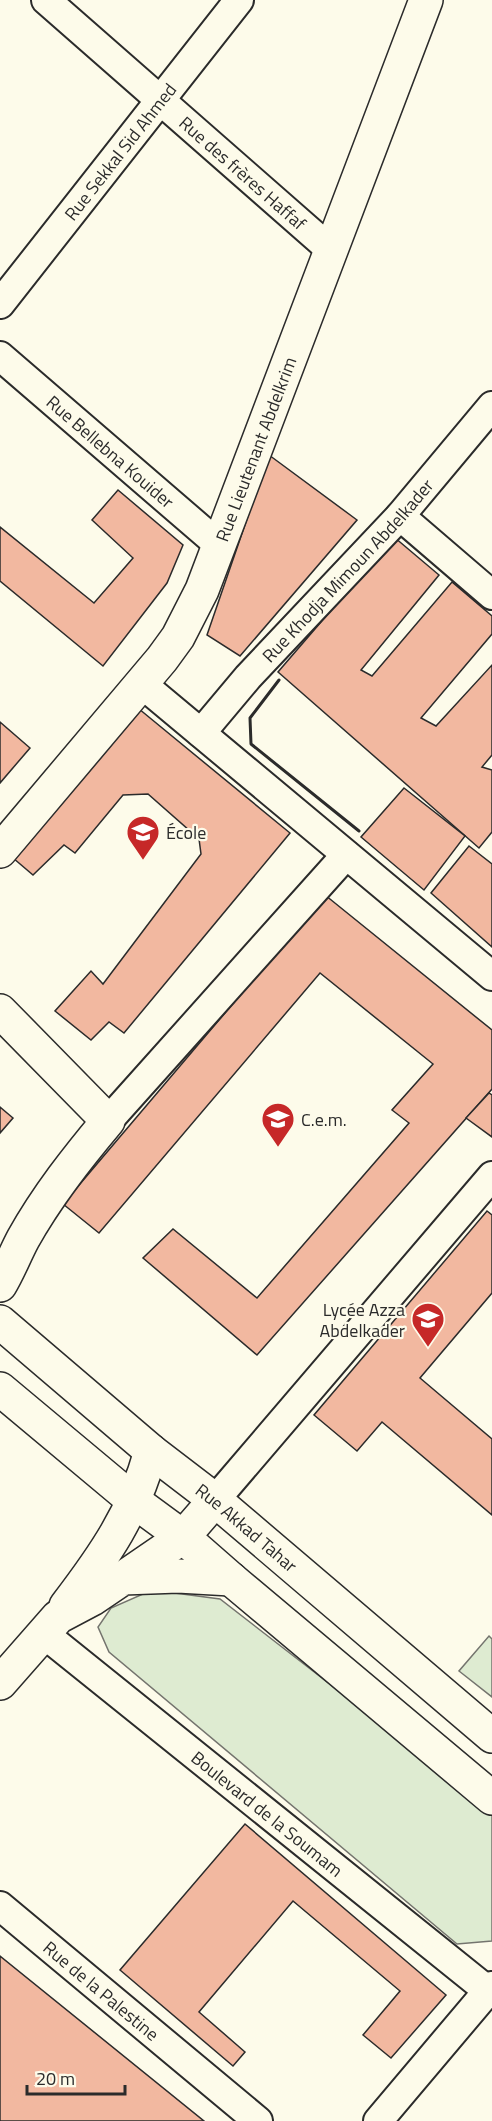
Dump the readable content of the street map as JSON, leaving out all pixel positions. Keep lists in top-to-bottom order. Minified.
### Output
{"streets":{"main road":["Rue Lieutenant Abdelkrim","Rue Akkad Tahar"],"street":["Rue Sekkal Sid Ahmed","Rue des frères Haffaf","Rue Bellebna Kouider","Rue Khodja Mimoun Abdelkader","Boulevard de la Soumam","Rue de la Palestine"]},"crossings":[["Rue Sekkal Sid Ahmed","Rue des frères Haffaf"],["Rue des frères Haffaf","Rue Lieutenant Abdelkrim"],["Rue Lieutenant Abdelkrim","Rue Bellebna Kouider"]],"places":{"school or university":["École","C.e.m.","Lycée Azza Abdelkader"]},"scale_bar":"20 m"}
